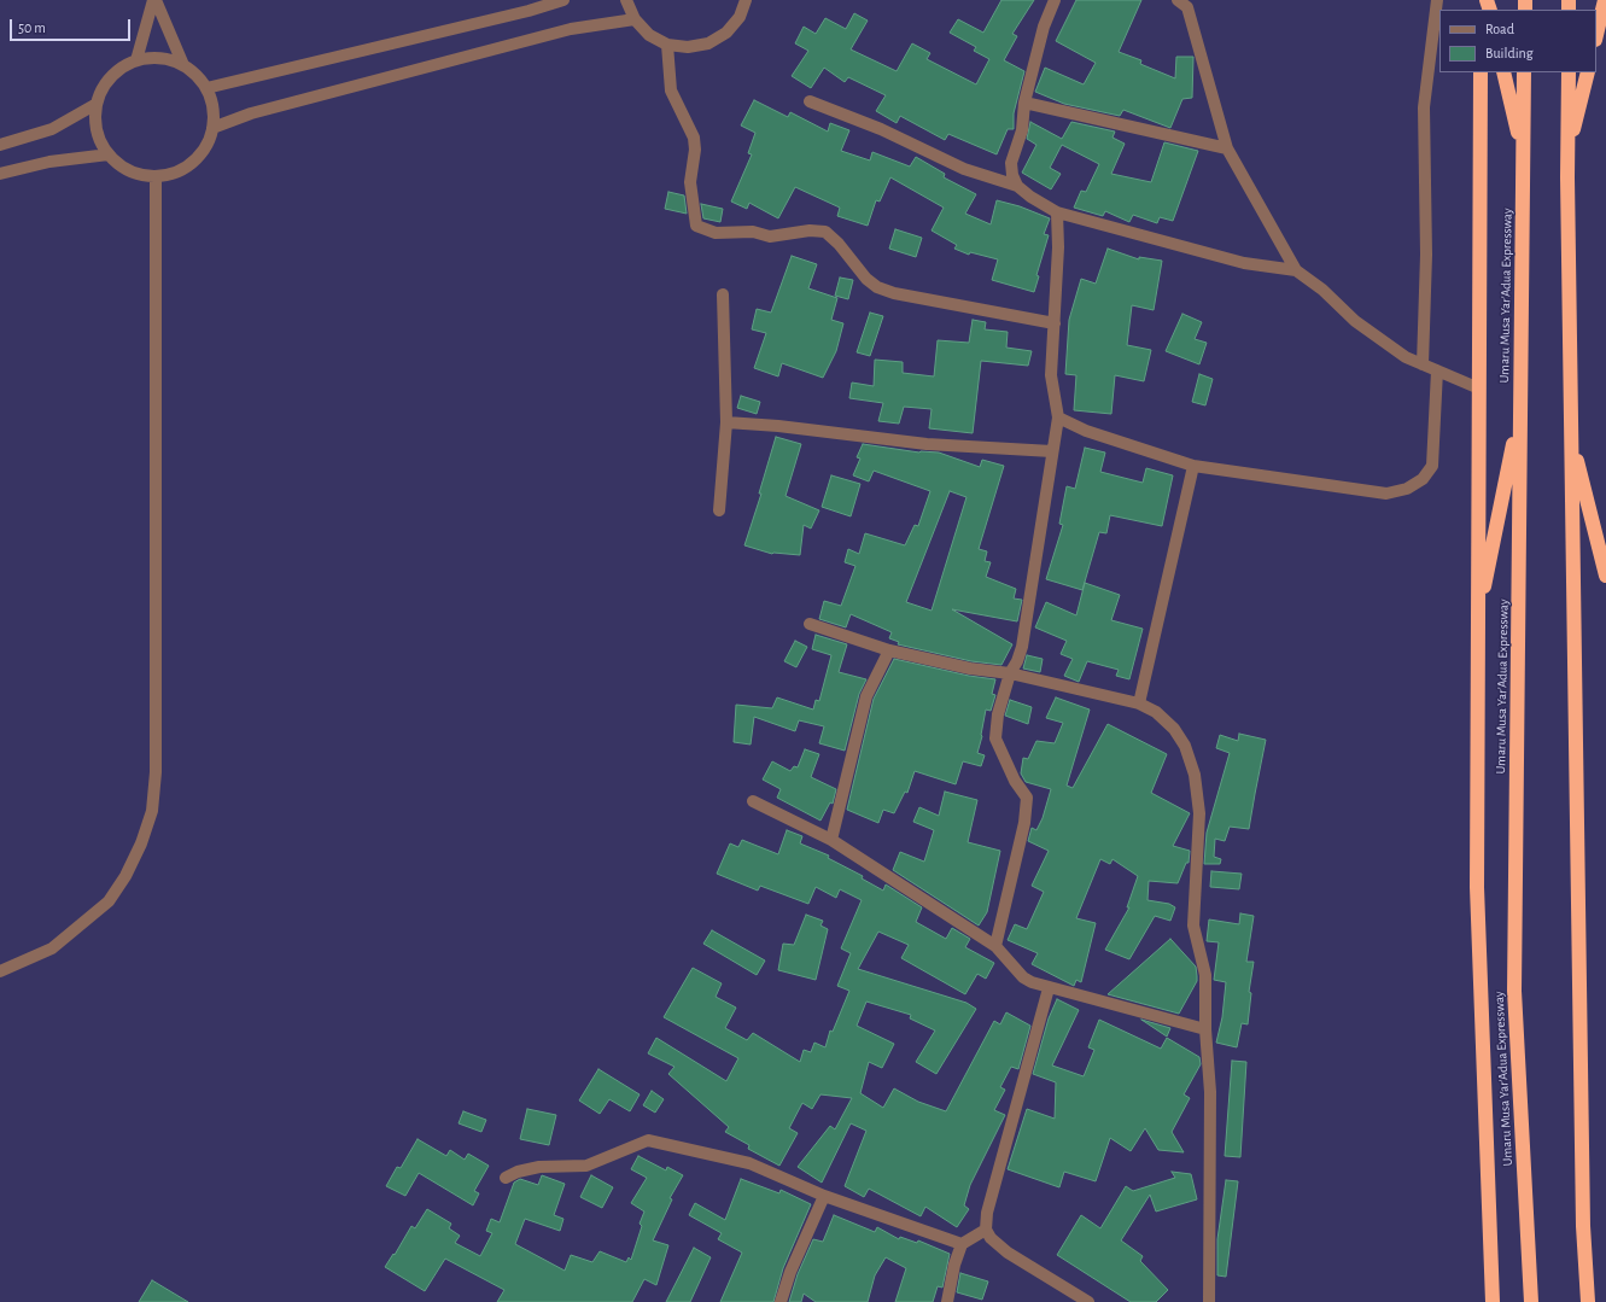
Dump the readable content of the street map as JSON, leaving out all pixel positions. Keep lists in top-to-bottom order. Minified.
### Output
{"streets":{"highway":["Umaru Musa Yar'Adua Expressway"]},"legend":["Road","Building"],"scale_bar":"50 m"}
